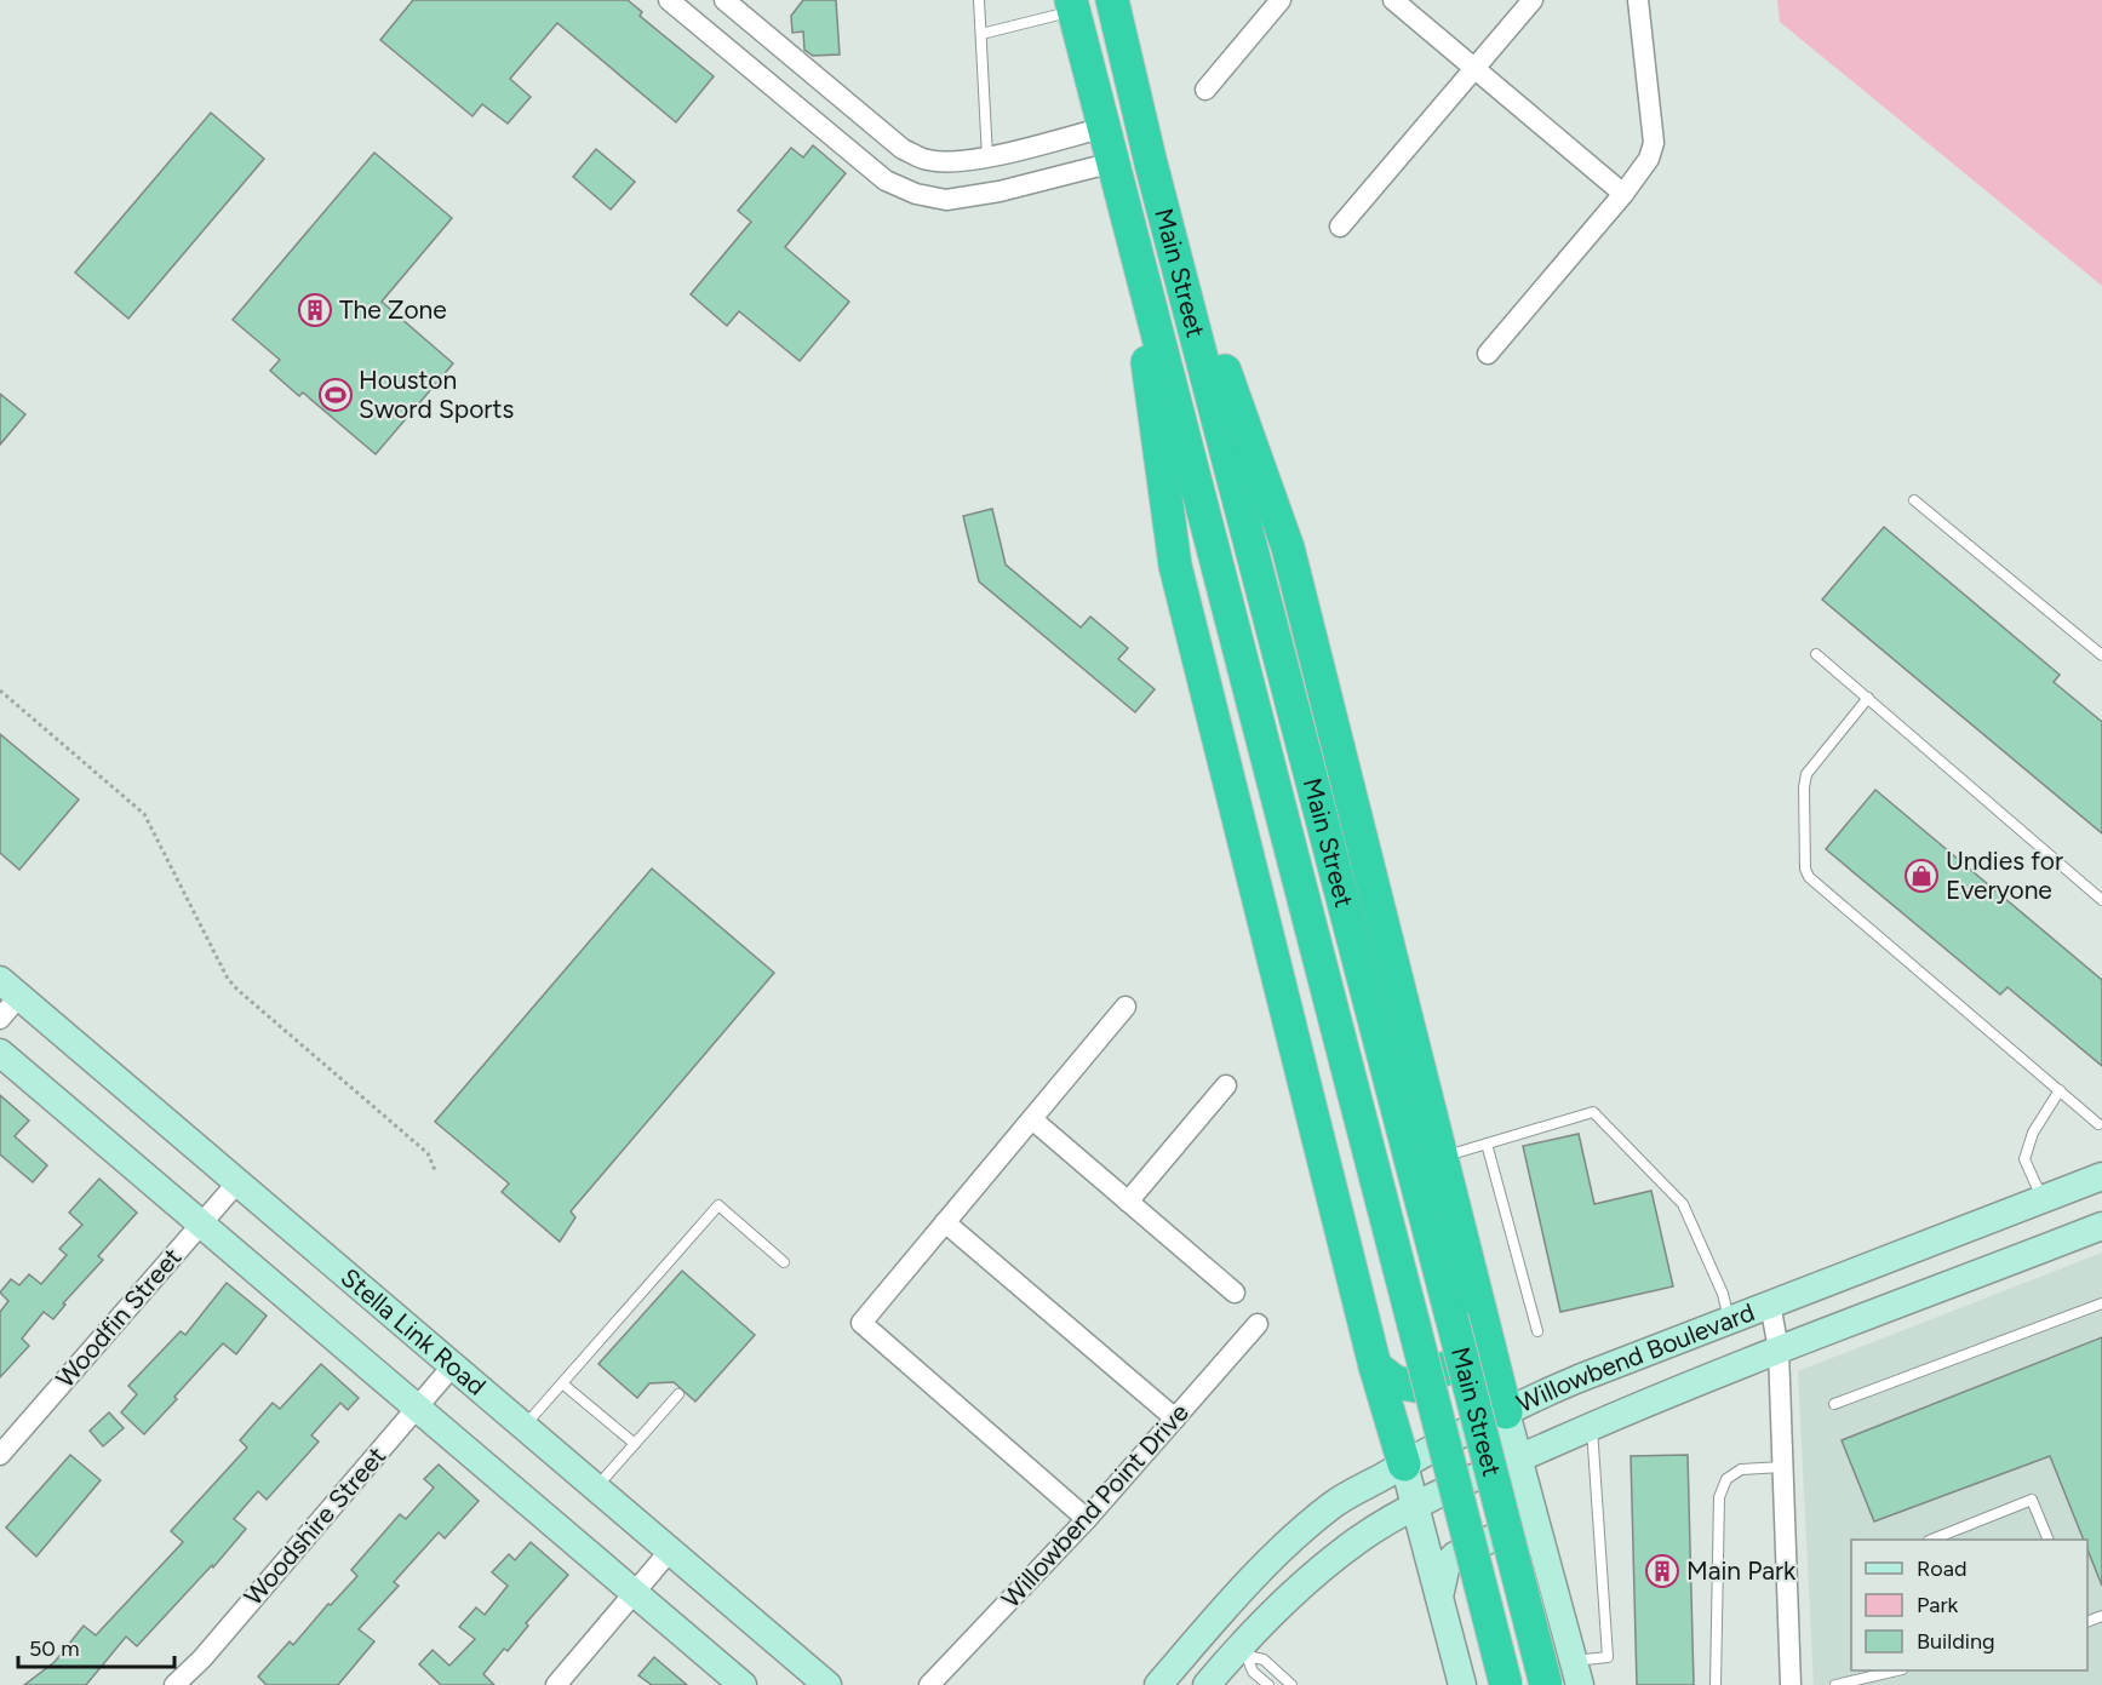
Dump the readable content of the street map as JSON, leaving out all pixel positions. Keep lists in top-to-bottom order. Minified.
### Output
{"streets":{"highway":["Main Street"],"main road":["Stella Link Road","Willowbend Boulevard"],"street":["Woodfin Street","Willowbend Point Drive","Woodshire Street"]},"crossings":[["Woodfin Street","Stella Link Road"],["Stella Link Road","Woodshire Street"]],"places":{"building":["The Zone","Main Park"],"sports":["Houston Sword Sports"],"shop":["Undies for Everyone"]},"legend":["Road","Park","Building"],"scale_bar":"50 m"}
